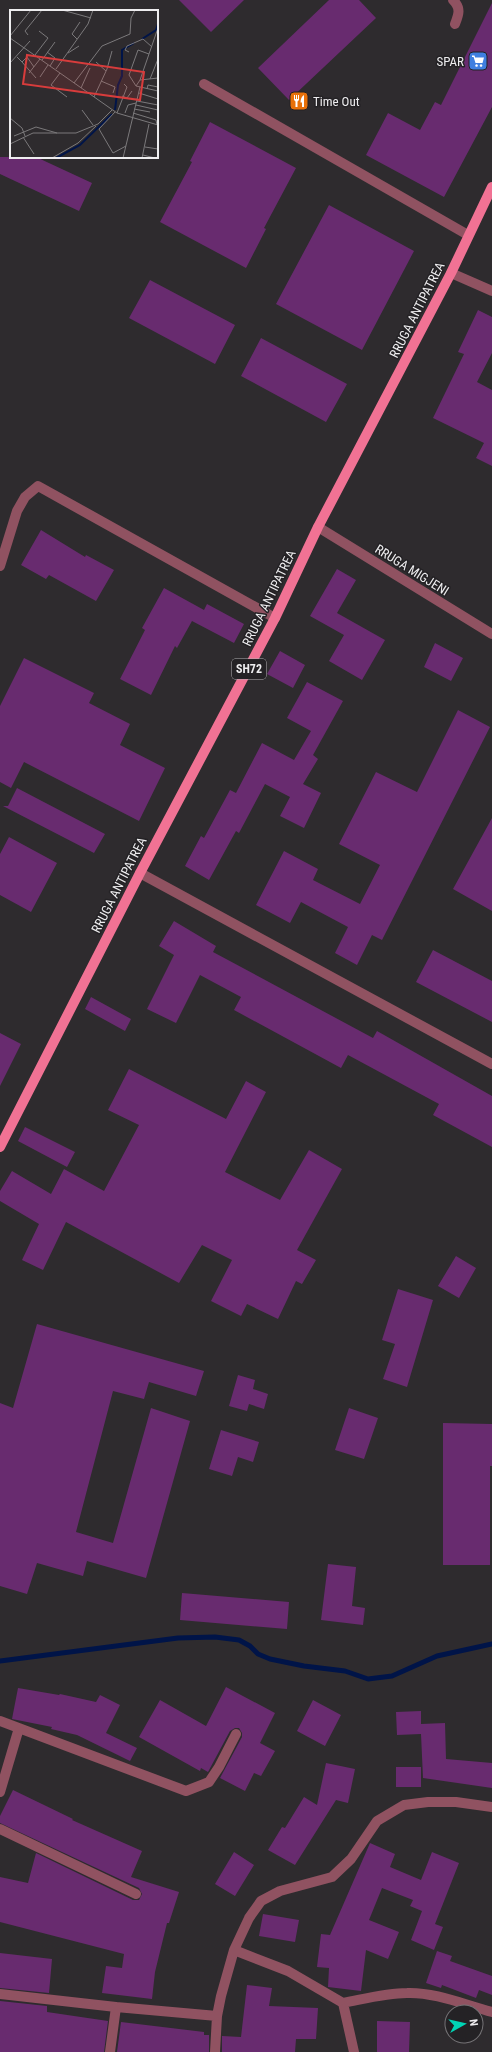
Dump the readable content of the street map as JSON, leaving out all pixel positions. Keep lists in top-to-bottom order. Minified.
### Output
{"streets":{"main road":["RRUGA ANTIPATREA","SH72"],"street":["RRUGA MIGJENI"]},"crossings":[["RRUGA ANTIPATREA","RRUGA MIGJENI"]],"places":{"supermarket":["SPAR"],"restaurant":["Time Out"]},"north":"right"}
